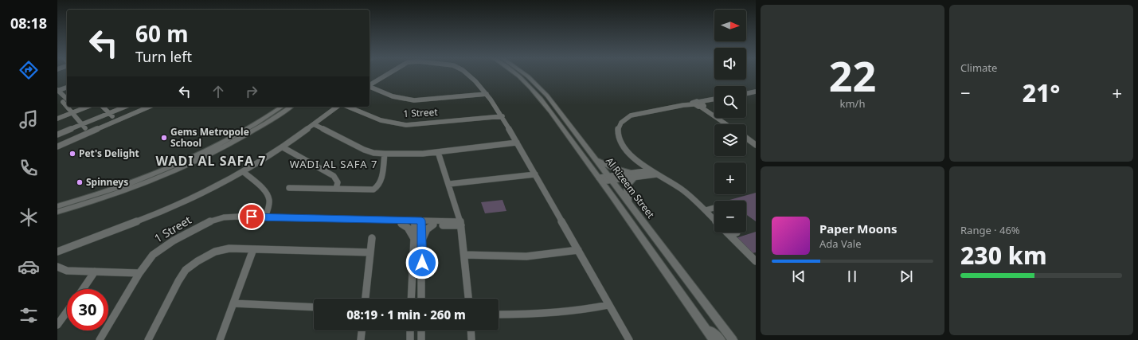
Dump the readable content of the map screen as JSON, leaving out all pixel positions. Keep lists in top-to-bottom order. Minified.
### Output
{"streets":{"street":["1 Street","Al Rizeem Street"]},"districts":["WADI AL SAFA 7","WADI AL SAFA 7"],"places":["Gems Metropole School","Pet's Delight","Spinneys"],"north":"right","page":{"tabs":"08:18","tile":[["22","km/h"],"Climate",["Range · 46%","230 km"]],"map_buttons":["+","−"],"turn":["60 m","Turn left"],"heat":["−","21°","+"],"song":["Paper Moons","Ada Vale"],"limit":"30","trip":"08:19 · 1 min · 260 m"}}
